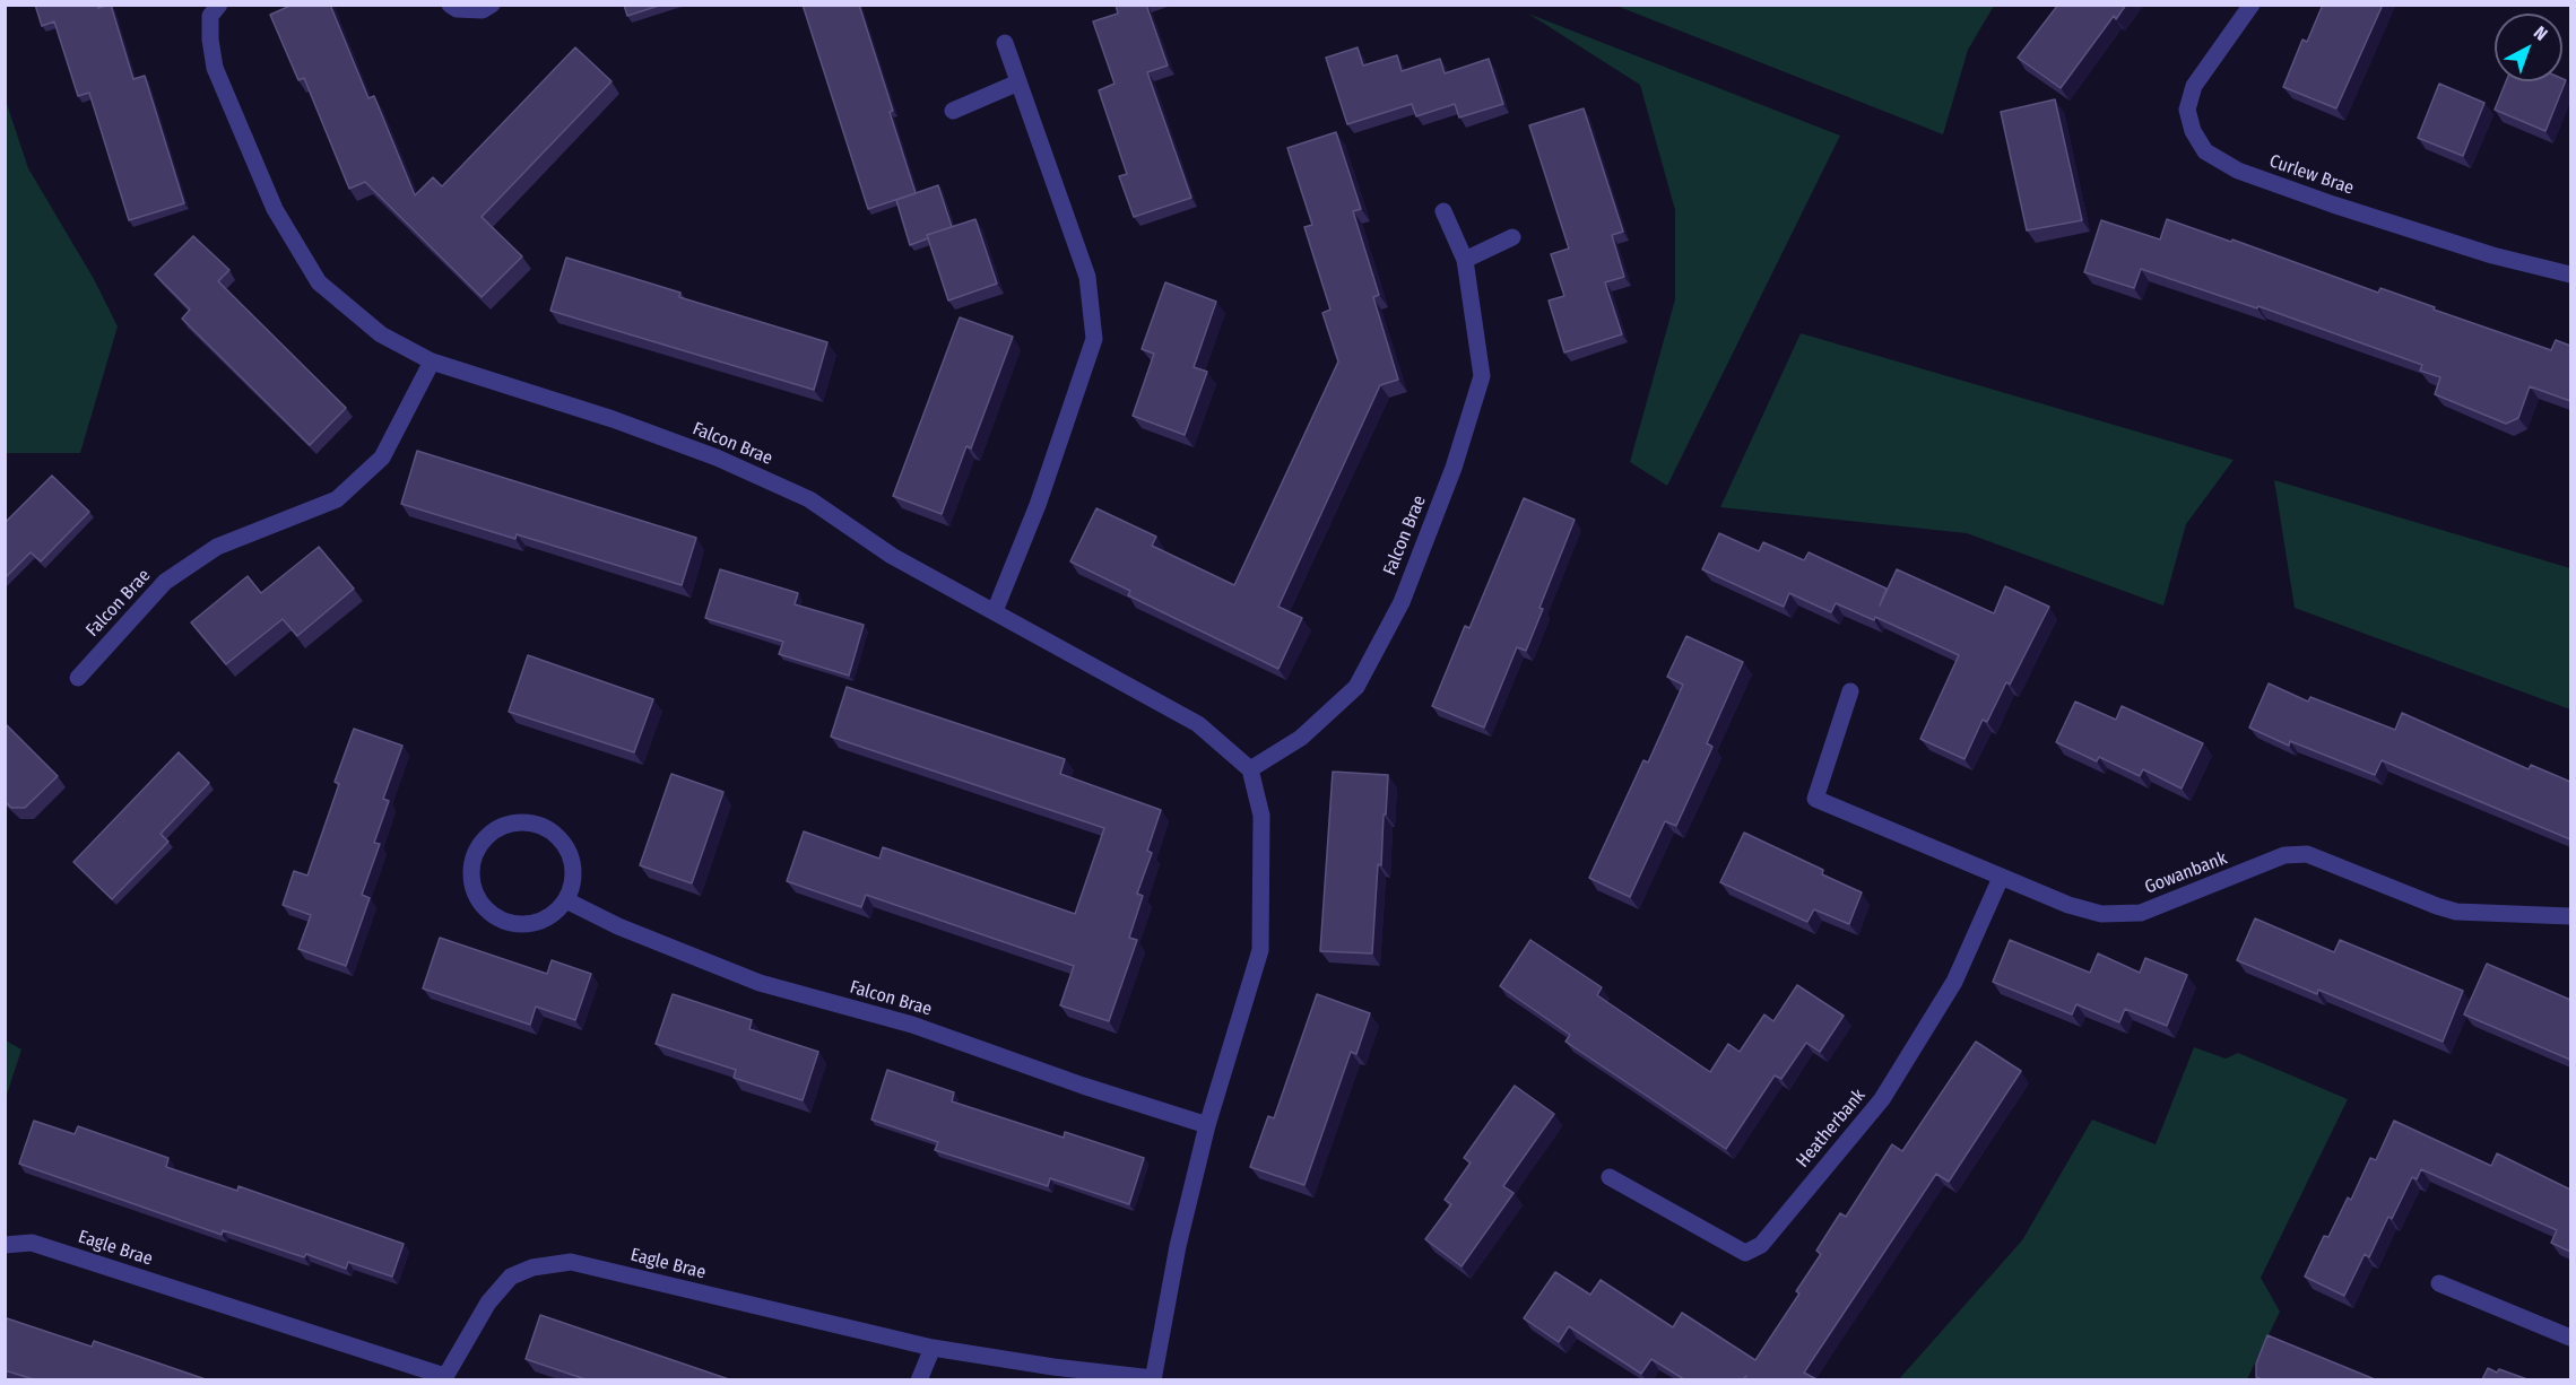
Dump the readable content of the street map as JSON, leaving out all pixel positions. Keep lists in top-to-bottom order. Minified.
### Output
{"streets":{"street":["Curlew Brae","Falcon Brae","Gowanbank","Heatherbank","Eagle Brae"]},"crossings":[["Gowanbank","Heatherbank"]],"north":"top right"}
